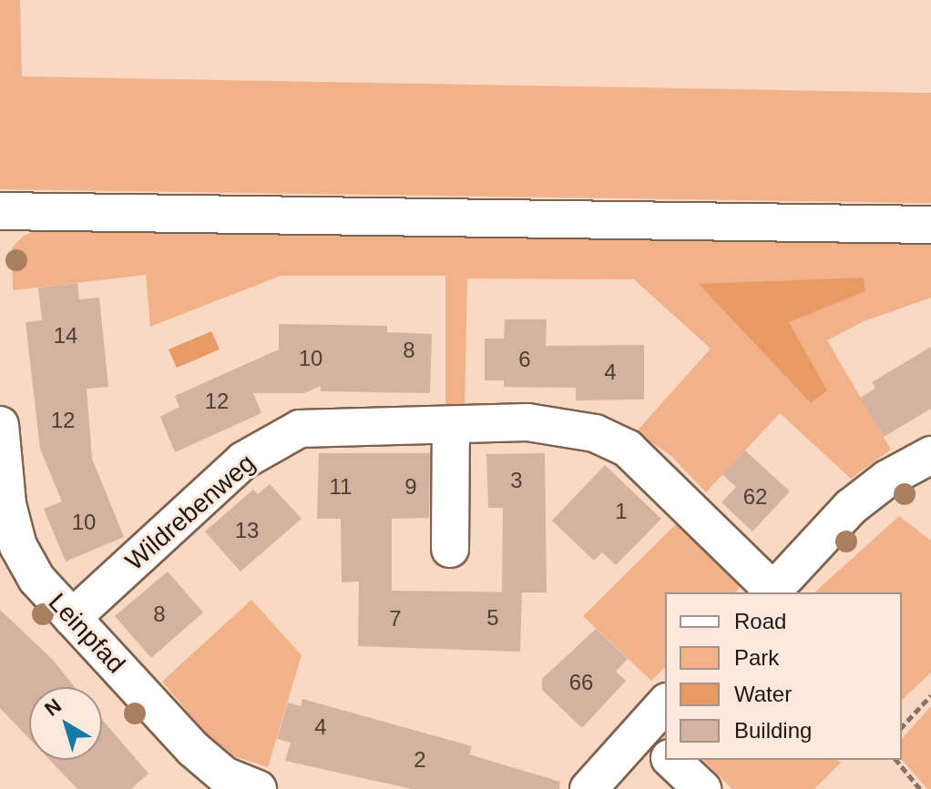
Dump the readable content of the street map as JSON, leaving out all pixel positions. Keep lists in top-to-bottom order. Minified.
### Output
{"streets":{"street":["Wildrebenweg","Leinpfad"]},"crossings":[["Wildrebenweg","Leinpfad"]],"house_numbers":["14","8","10","6","4","12","12","3","11","9","62","1","10","13","8","5","7","66","4","2"],"legend":["Road","Park","Water","Building"],"north":"top left"}
